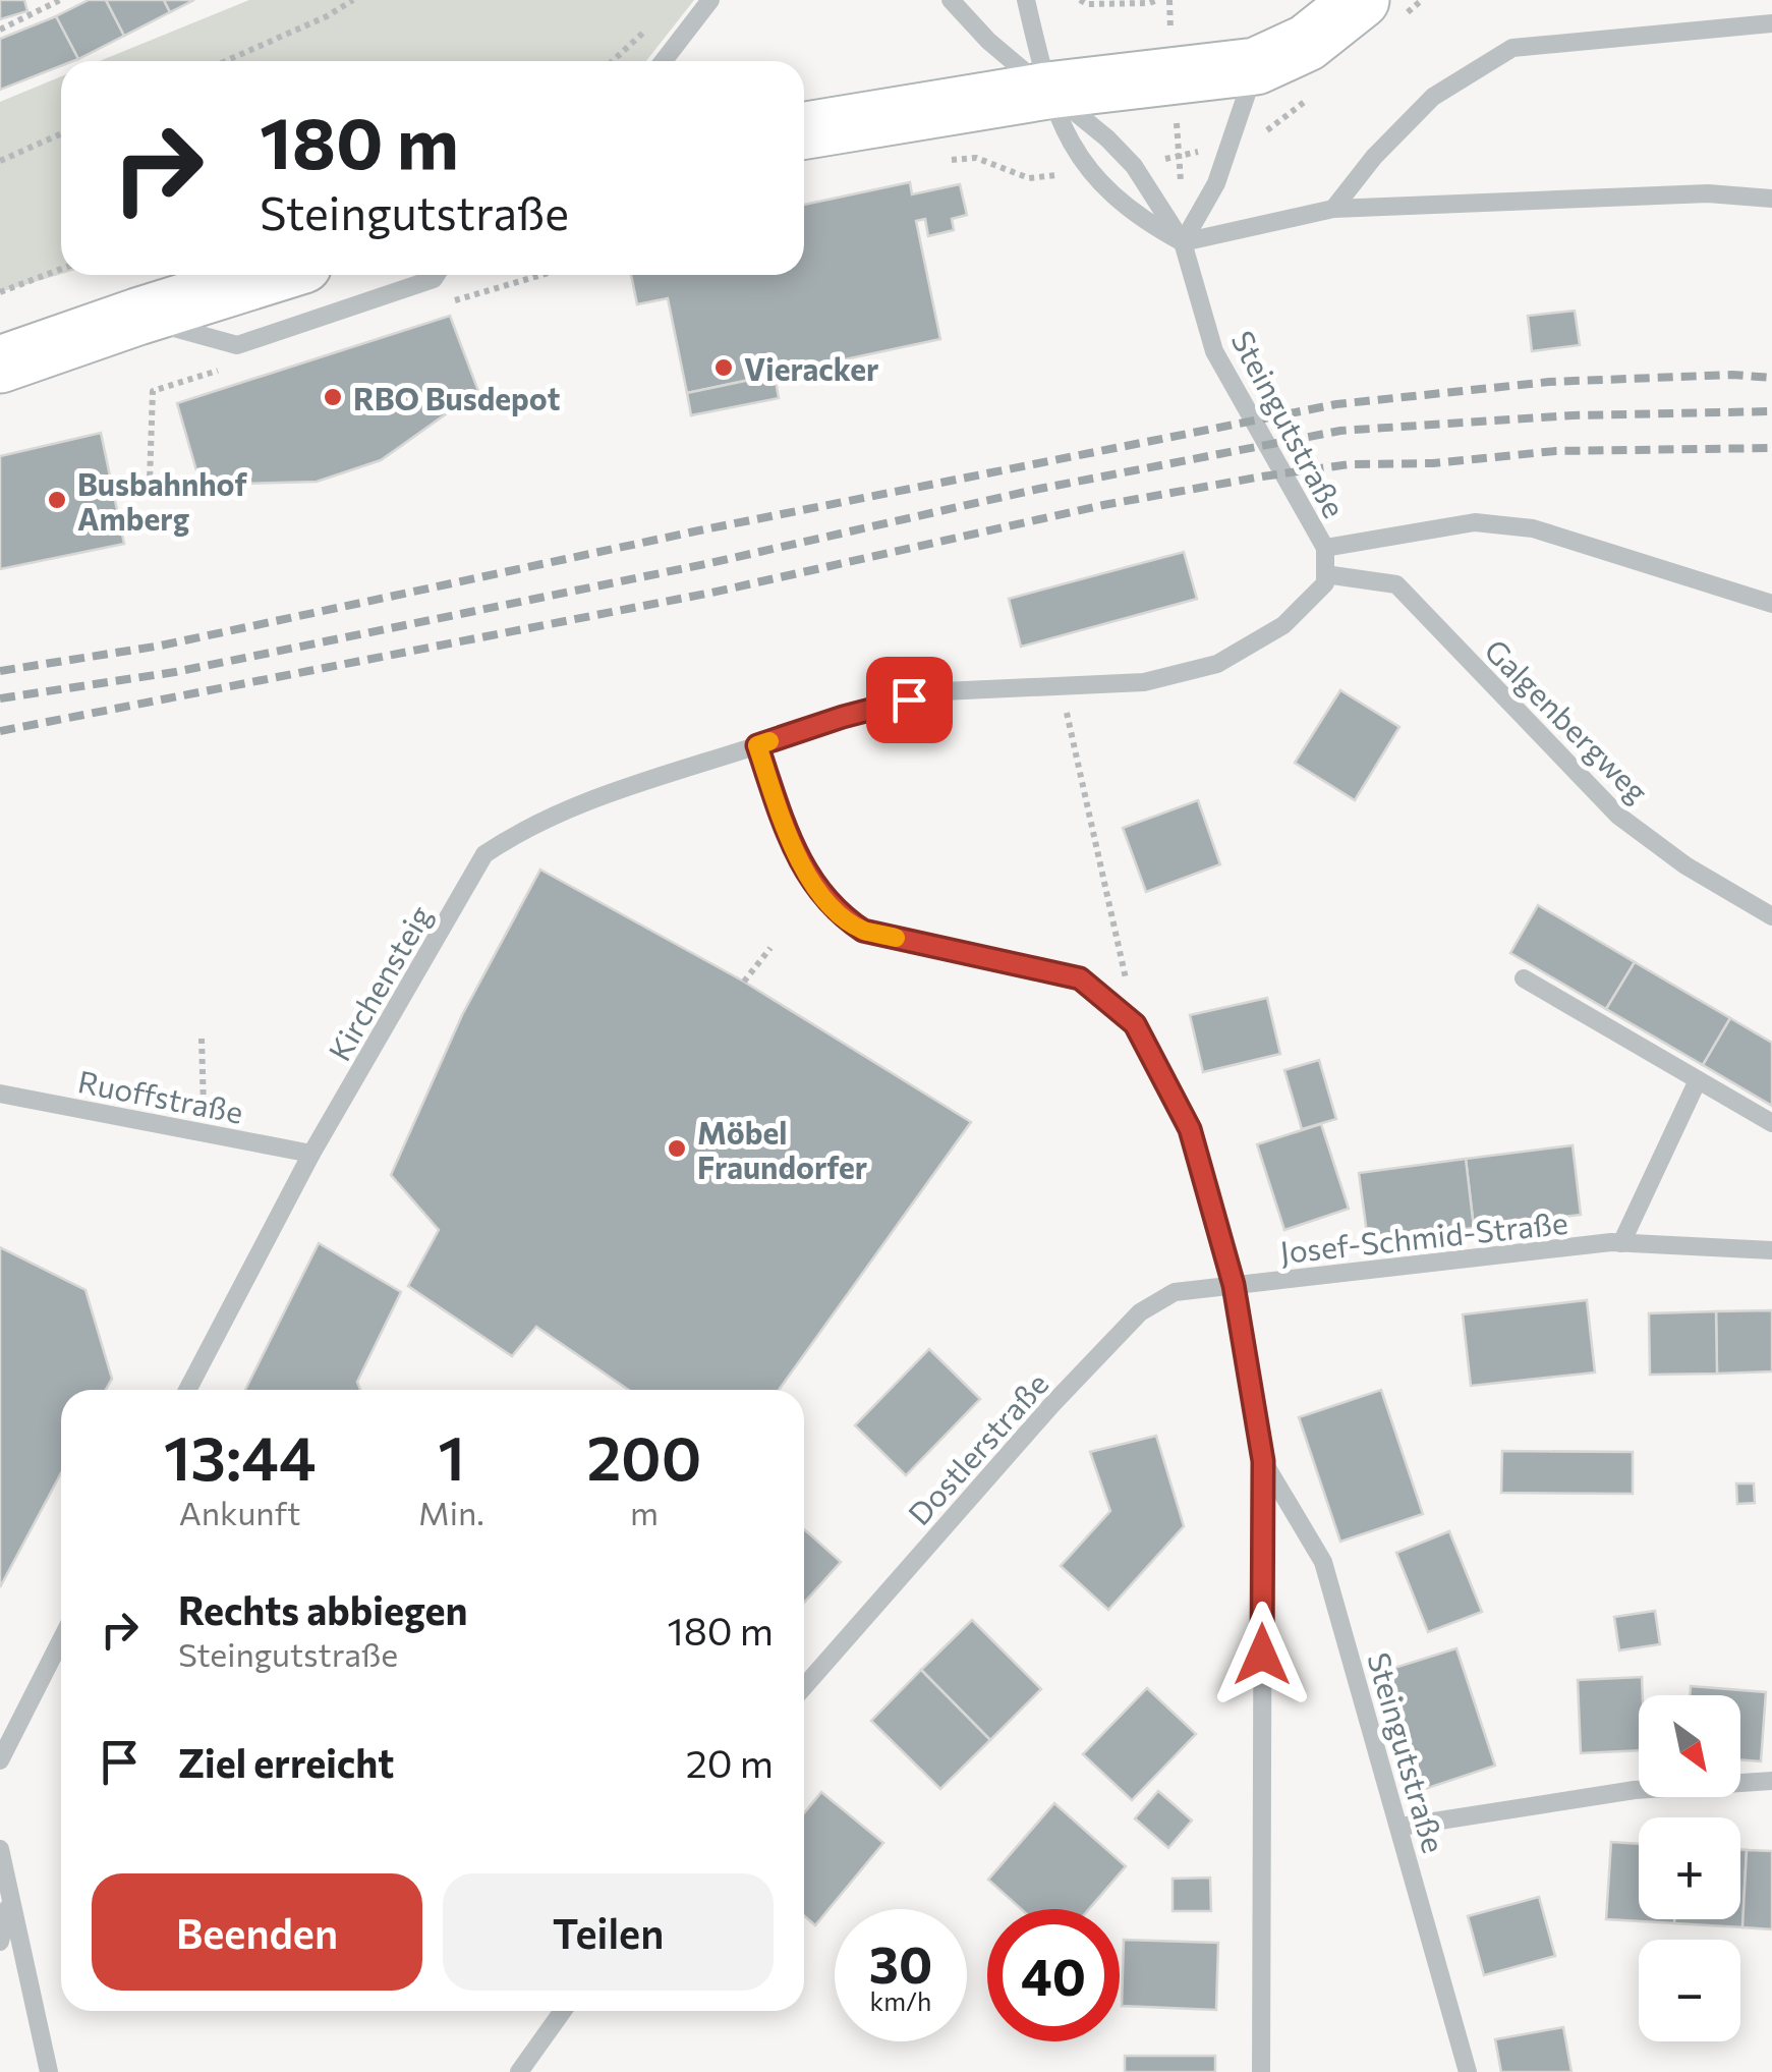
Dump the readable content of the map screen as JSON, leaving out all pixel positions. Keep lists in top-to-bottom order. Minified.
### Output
{"streets":{"street":["Steingutstraße","Galgenbergweg","Kirchensteig","Ruoffstraße","Josef-Schmid-Straße","Dostlerstraße"]},"crossings":[["Steingutstraße","Galgenbergweg"],["Steingutstraße","Kirchensteig"],["Steingutstraße","Josef-Schmid-Straße"],["Steingutstraße","Dostlerstraße"],["Kirchensteig","Ruoffstraße"],["Josef-Schmid-Straße","Dostlerstraße"]],"places":["Vieracker","RBO Busdepot","Busbahnhof Amberg","Möbel Fraundorfer"],"north":"bottom right","page":{"turn":["180 m","Steingutstraße"],"eta":["13:44","Ankunft","1","Min.","200","m"],"list":[{"name":"Rechts abbiegen","note":"Steingutstraße","value":"180 m"},{"name":"Ziel erreicht","value":"20 m"}],"map_buttons":["+","−"],"buttons":["Beenden","Teilen"],"speed":"30 km/h","limit":"40"}}
